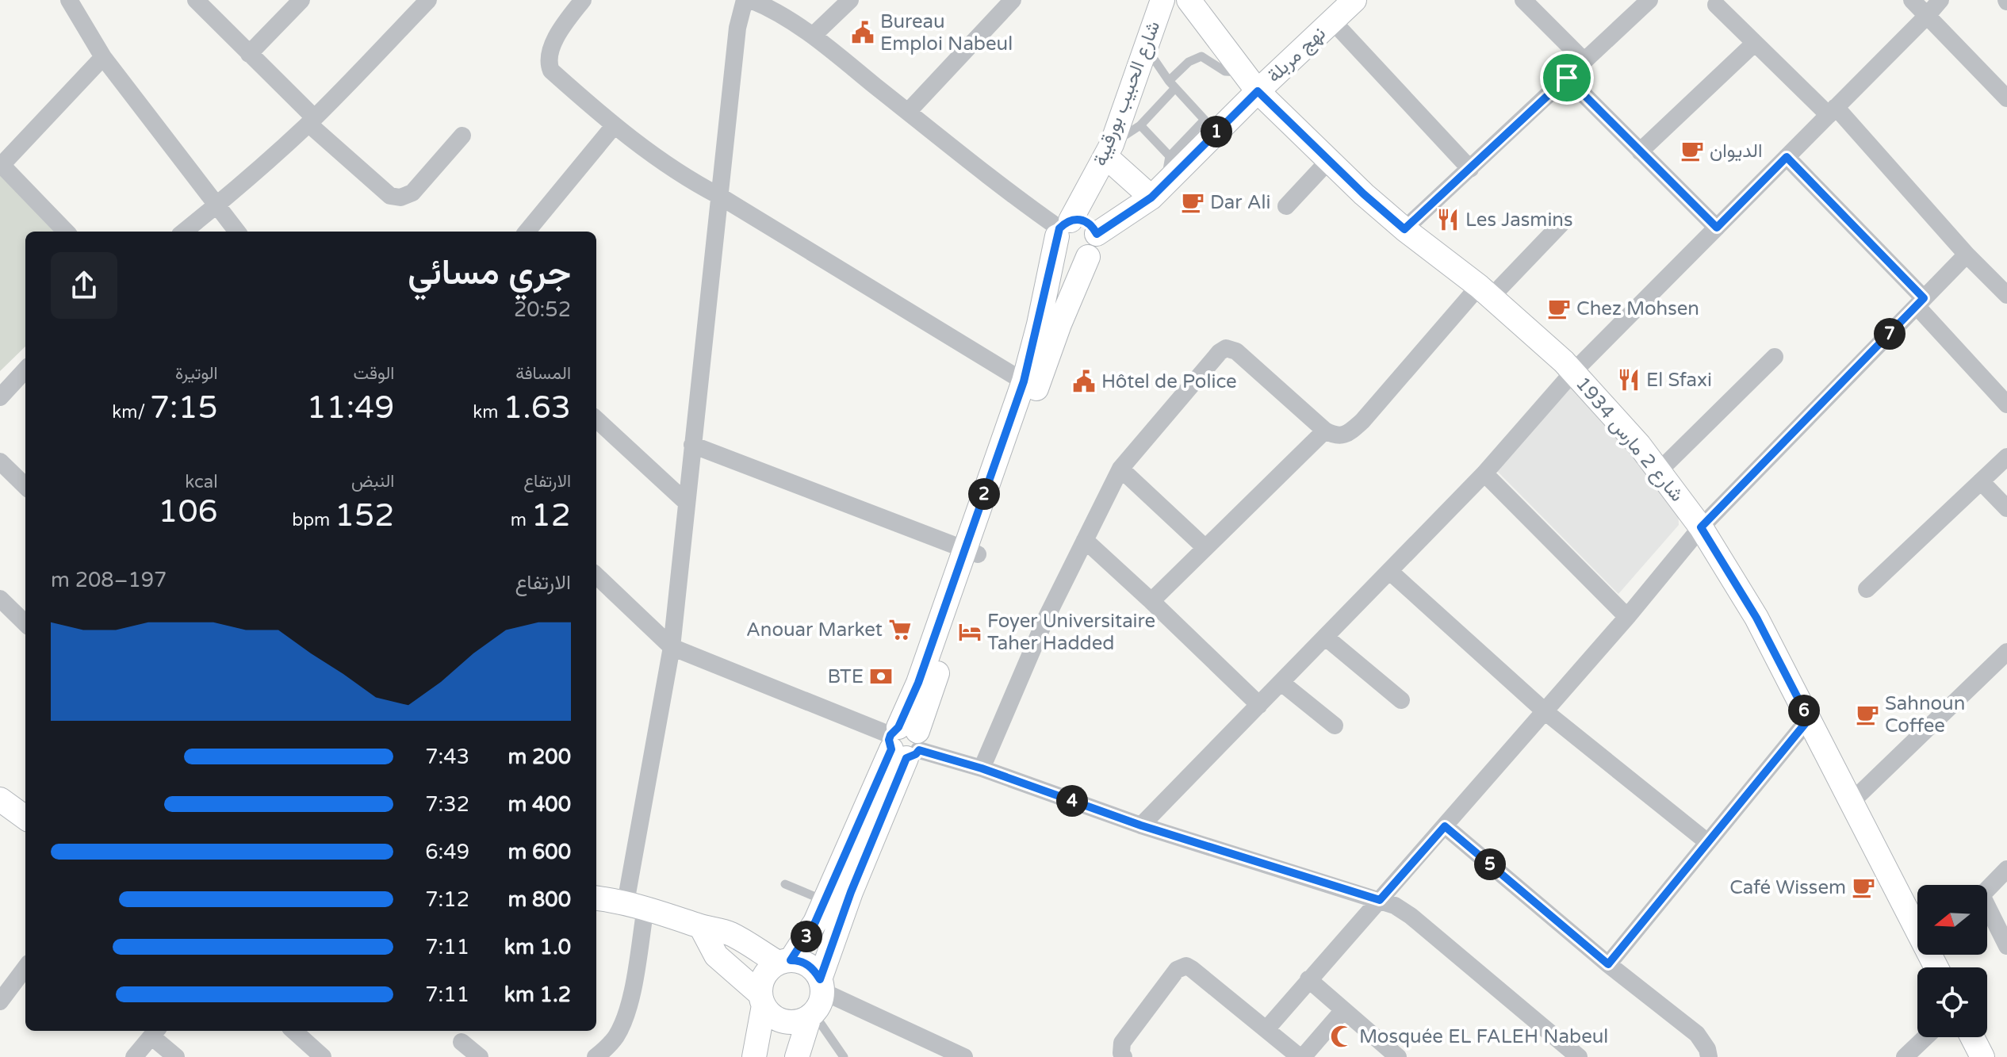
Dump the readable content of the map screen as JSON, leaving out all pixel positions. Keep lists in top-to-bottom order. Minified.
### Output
{"streets":{"main road":["نهج مربلة","شارع الحبيب بورقيبة","شارع 2 مارس 1934"]},"crossings":[["نهج مربلة","شارع 2 مارس 1934"]],"places":{"public building":["Bureau Emploi Nabeul","Hôtel de Police"],"cafe":["الديوان","Dar Ali","Chez Mohsen","Sahnoun Coffee","Café Wissem"],"restaurant":["Les Jasmins","El Sfaxi"],"supermarket":["Anouar Market"],"hotel":["Foyer Universitaire Taher Hadded"],"bank":["BTE"],"mosque":["Mosquée EL FALEH Nabeul"]},"north":"left","page":{"pins":["1","7","2","6","4","5","3"],"heading":["جري مسائي","20:52"],"stats":[["المسافة","1.63 km"],["الوقت","11:49"],["الوتيرة","7:15 /km"],["الارتفاع","12 m"],["النبض","152 bpm"],["kcal","106"]],"chart":["الارتفاع","197–208 m"],"list":[{"name":"200 m","note":"7:43"},{"name":"400 m","note":"7:32"},{"name":"600 m","note":"6:49"},{"name":"800 m","note":"7:12"},{"name":"1.0 km","note":"7:11"},{"name":"1.2 km","note":"7:11"}]}}
